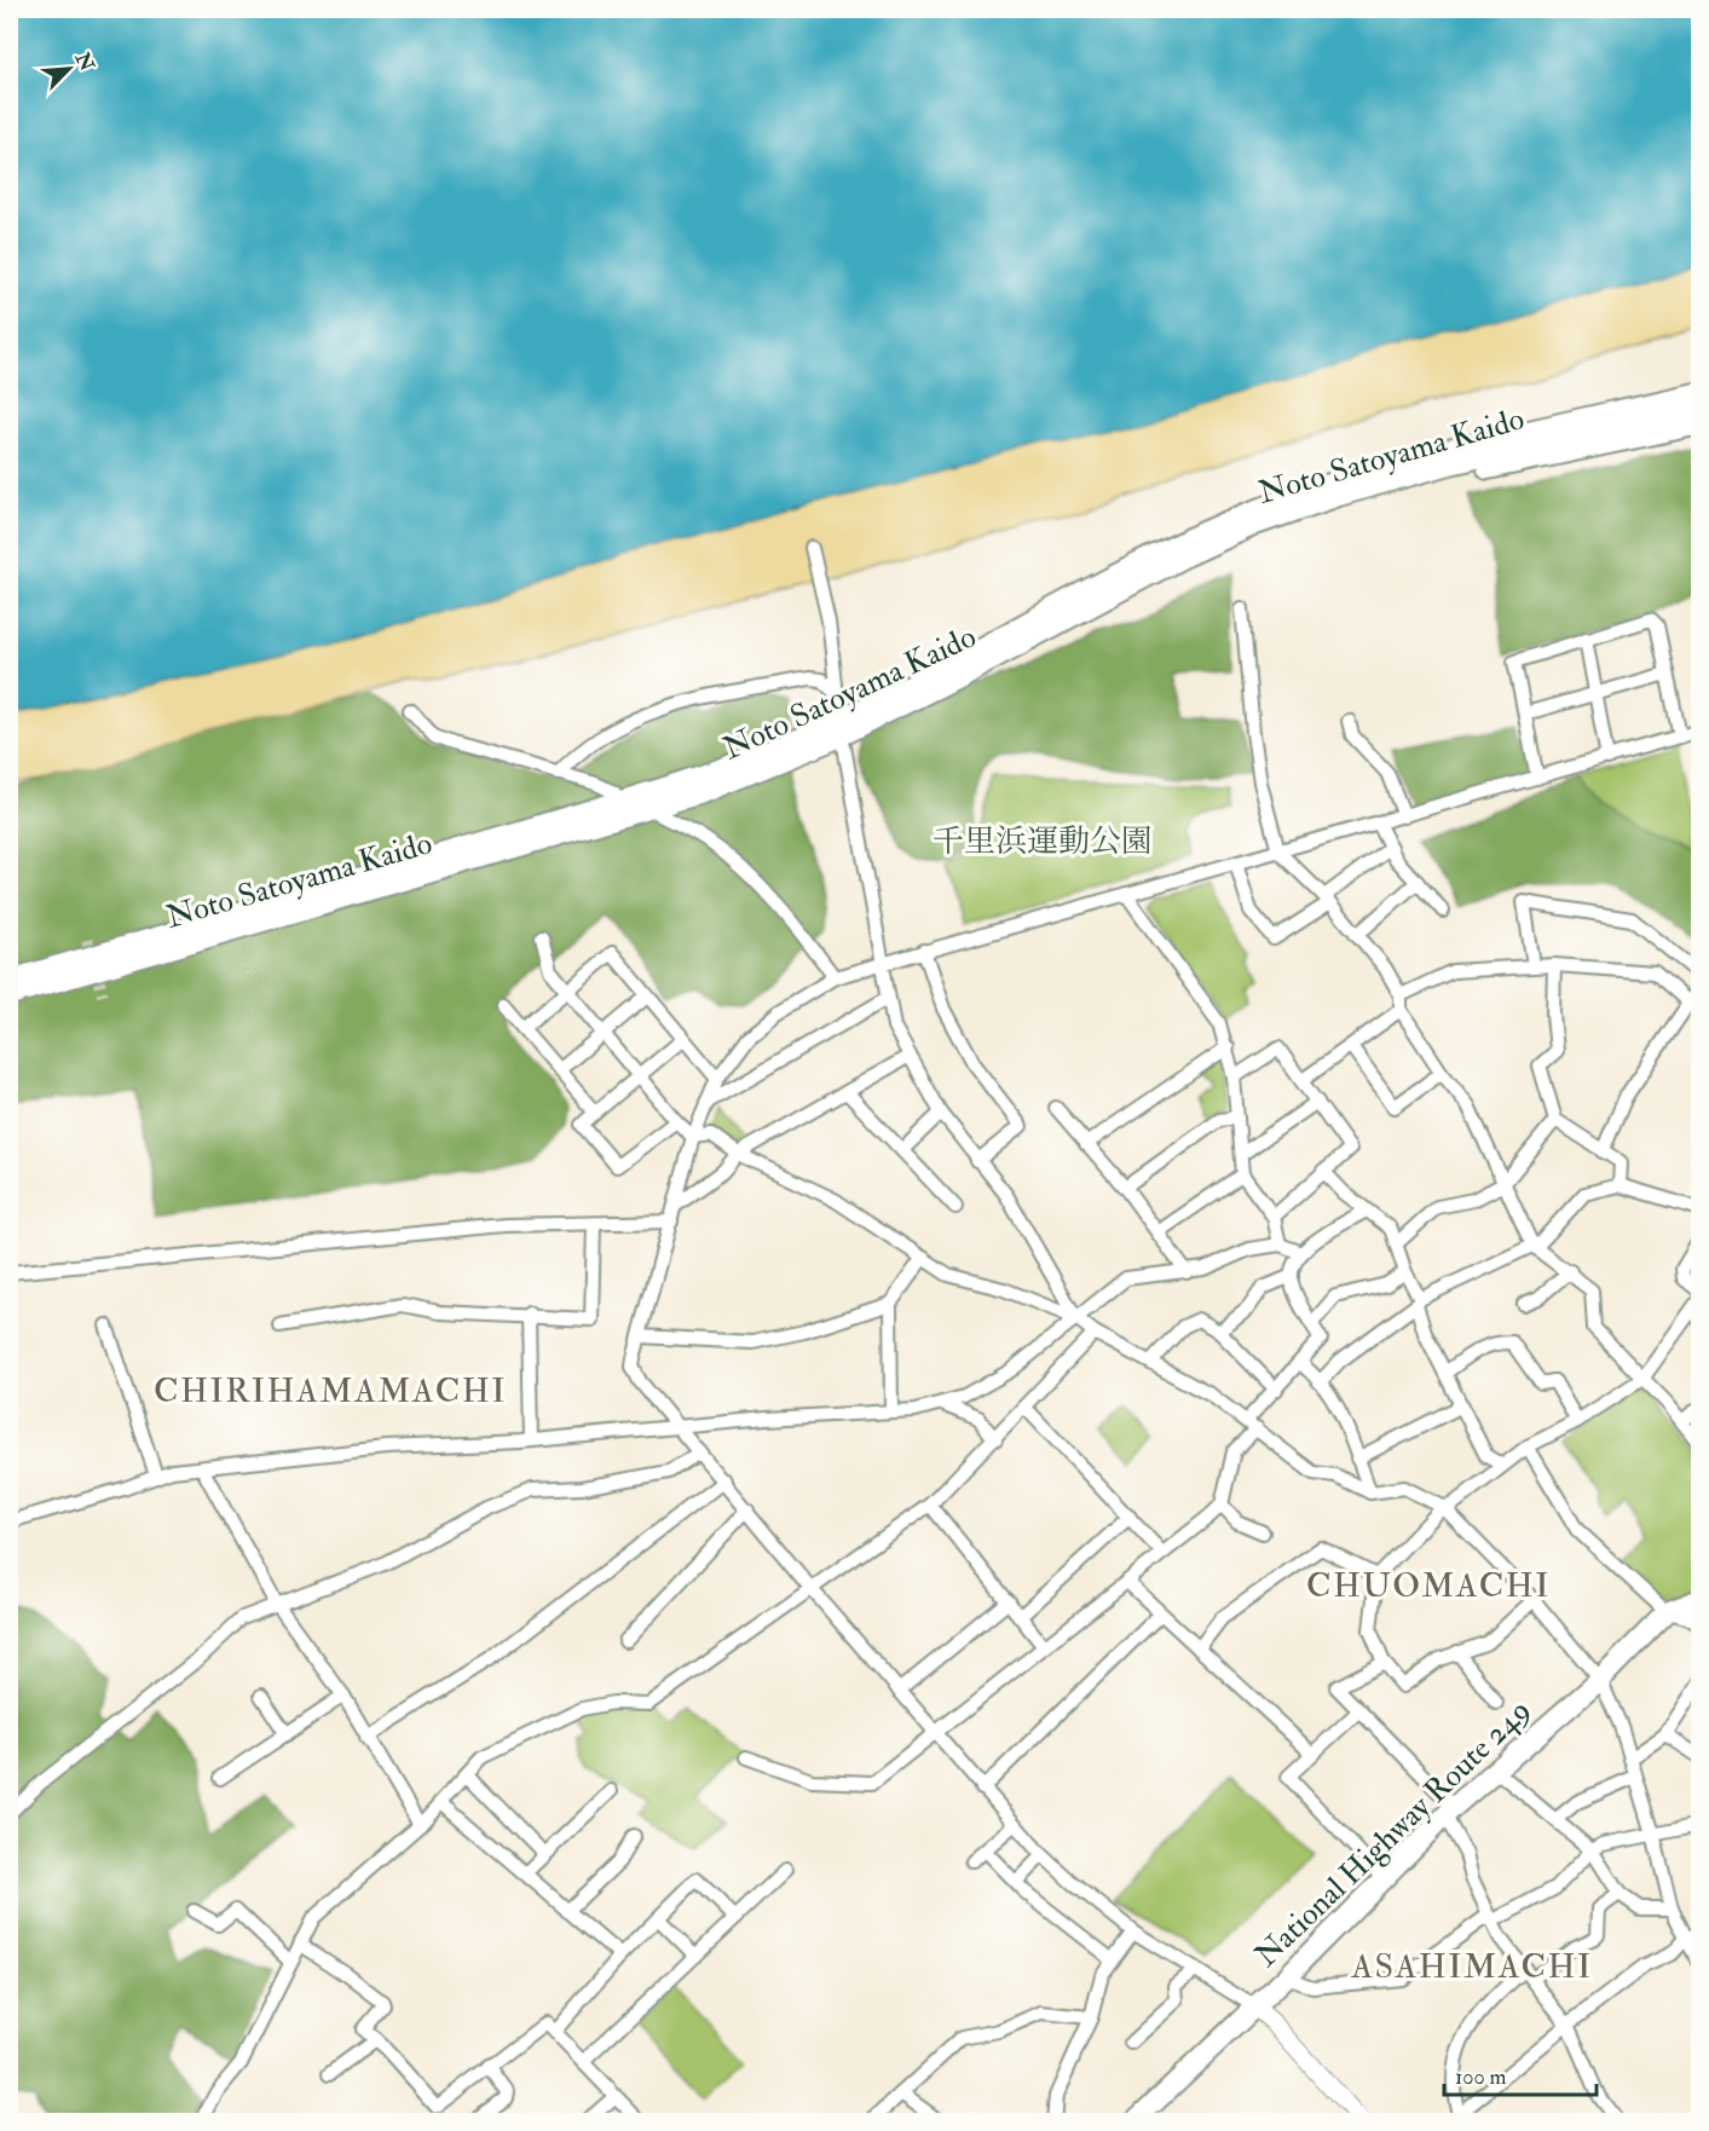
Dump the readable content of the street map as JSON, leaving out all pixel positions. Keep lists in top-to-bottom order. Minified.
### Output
{"streets":{"highway":["Noto Satoyama Kaido","National Highway Route 249"]},"districts":["CHIRIHAMAMACHI","CHUOMACHI","ASAHIMACHI"],"parks":["千里浜運動公園"],"scale_bar":"100 m","north":"top right"}
